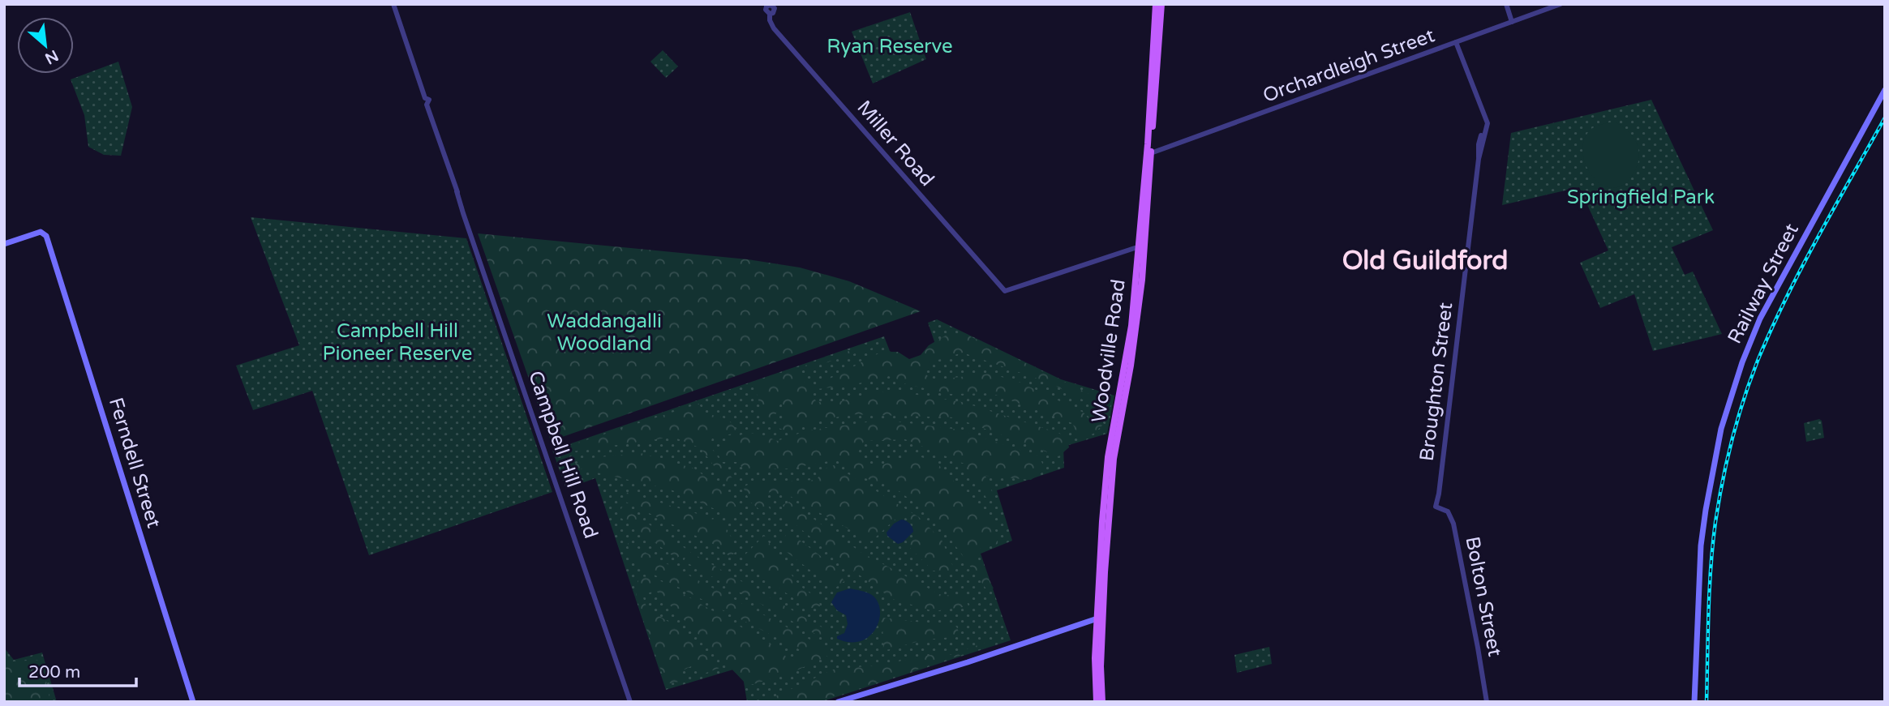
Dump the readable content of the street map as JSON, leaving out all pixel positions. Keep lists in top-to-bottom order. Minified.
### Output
{"streets":{"main road":["Railway Street","Woodville Road","Ferndell Street"],"street":["Orchardleigh Street","Miller Road","Broughton Street","Campbell Hill Road","Bolton Street"]},"crossings":[["Orchardleigh Street","Woodville Road"],["Orchardleigh Street","Broughton Street"],["Miller Road","Woodville Road"],["Broughton Street","Bolton Street"]],"districts":["Old Guildford"],"parks":["Ryan Reserve","Springfield Park","Waddangalli Woodland","Campbell Hill Pioneer Reserve"],"scale_bar":"200 m","north":"bottom right"}
